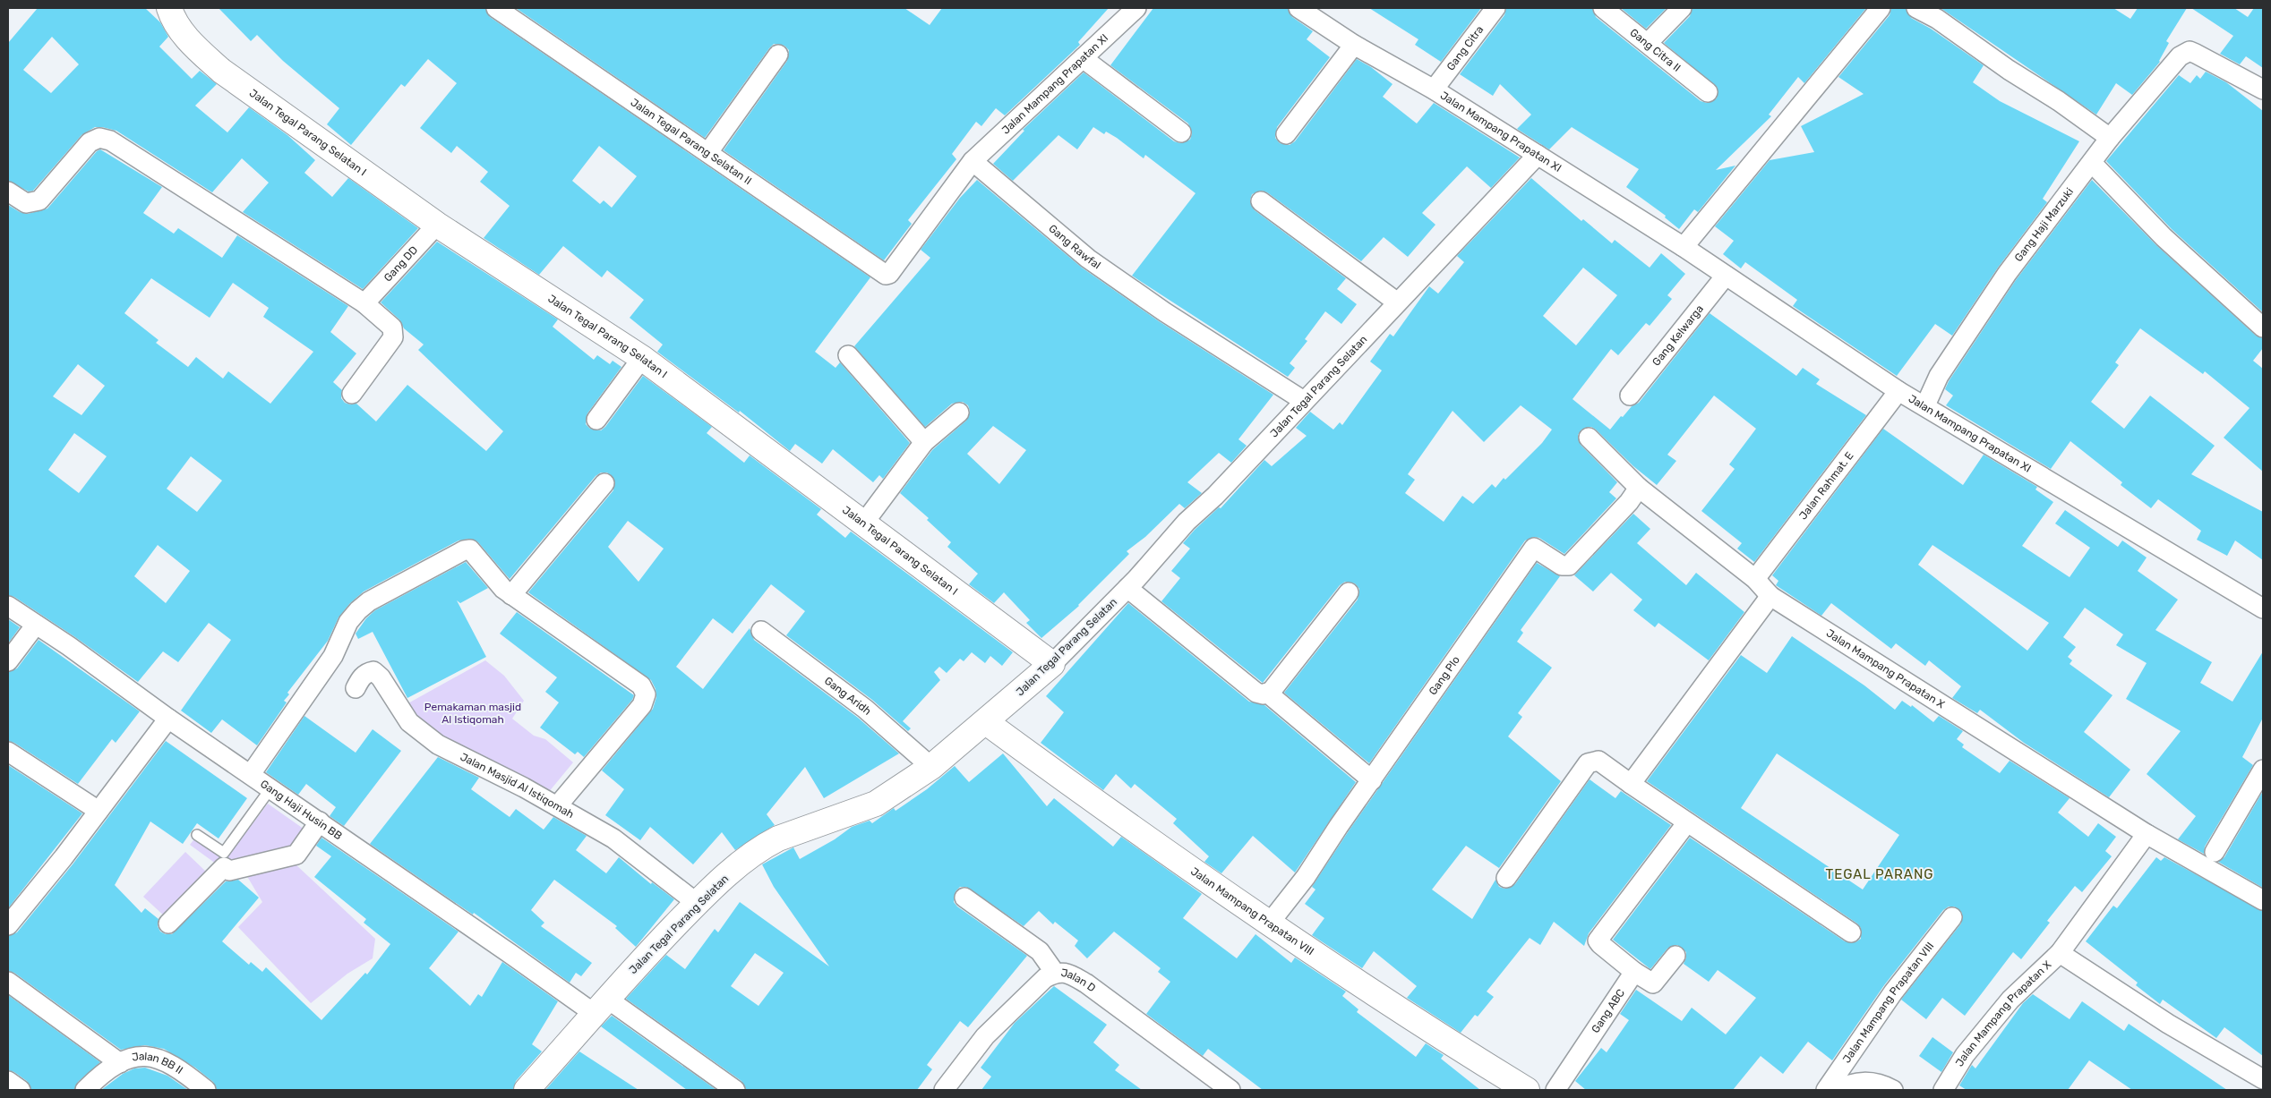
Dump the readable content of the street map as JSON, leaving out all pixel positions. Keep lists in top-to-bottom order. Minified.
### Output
{"streets":{"street":["Gang Citra","Gang Citra II","Jalan Mampang Prapatan XI","Jalan Tegal Parang Selatan I","Jalan Tegal Parang Selatan II","Gang Haji Marzuki","Gang Rawfal","Gang DD","Gang Kelwarga","Jalan Tegal Parang Selatan","Jalan Rahmat. E","Jalan Mampang Prapatan X","Gang Plo","Gang Aridh","Jalan Masjid Al Istiqomah","Gang Haji Husin BB","Jalan Mampang Prapatan VIII","Jalan D","Gang ABC","Jalan BB II"]},"crossings":[["Gang Citra","Jalan Mampang Prapatan XI"],["Jalan Mampang Prapatan XI","Jalan Tegal Parang Selatan II"],["Jalan Mampang Prapatan XI","Gang Haji Marzuki"],["Jalan Mampang Prapatan XI","Gang Rawfal"],["Jalan Mampang Prapatan XI","Gang Kelwarga"],["Jalan Mampang Prapatan XI","Jalan Tegal Parang Selatan"],["Jalan Mampang Prapatan XI","Jalan Rahmat. E"],["Jalan Tegal Parang Selatan I","Gang DD"],["Jalan Tegal Parang Selatan I","Jalan Tegal Parang Selatan"],["Jalan Tegal Parang Selatan II","Gang Rawfal"],["Gang Rawfal","Jalan Tegal Parang Selatan"],["Jalan Tegal Parang Selatan","Gang Aridh"],["Jalan Tegal Parang Selatan","Jalan Masjid Al Istiqomah"],["Jalan Tegal Parang Selatan","Gang Haji Husin BB"],["Jalan Tegal Parang Selatan","Jalan Mampang Prapatan VIII"],["Jalan Rahmat. E","Jalan Mampang Prapatan X"],["Jalan Mampang Prapatan X","Gang Plo"],["Gang Plo","Jalan Mampang Prapatan VIII"]],"districts":["TEGAL PARANG"],"parks":["Pemakaman masjid Al Istiqomah"]}
